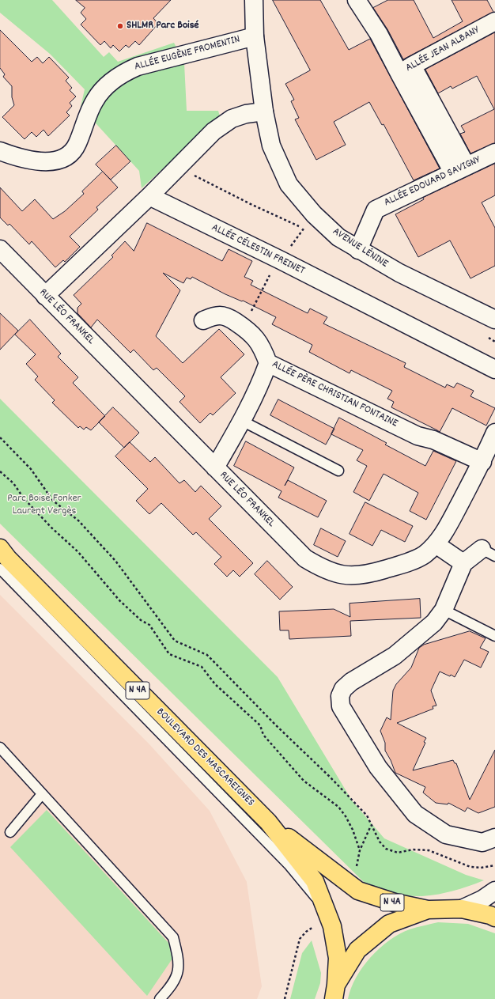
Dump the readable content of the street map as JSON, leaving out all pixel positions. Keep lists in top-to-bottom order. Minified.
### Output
{"streets":{"main road":["N 4A","BOULEVARD DES MASCAREIGNES"],"street":["ALLÉE JEAN ALBANY","ALLÉE EUGÈNE FROMENTIN","ALLÉE EDOUARD SAVIGNY","AVENUE LÉNINE","ALLÉE CÉLESTIN FREINET","RUE LÉO FRANKEL","ALLÉE PÈRE CHRISTIAN FONTAINE"]},"crossings":[["ALLÉE EUGÈNE FROMENTIN","AVENUE LÉNINE"],["ALLÉE EDOUARD SAVIGNY","AVENUE LÉNINE"],["RUE LÉO FRANKEL","ALLÉE PÈRE CHRISTIAN FONTAINE"]],"parks":["Parc Boisé Fonker Laurent Vergès"],"places":["SHLMR Parc Boisé"]}
